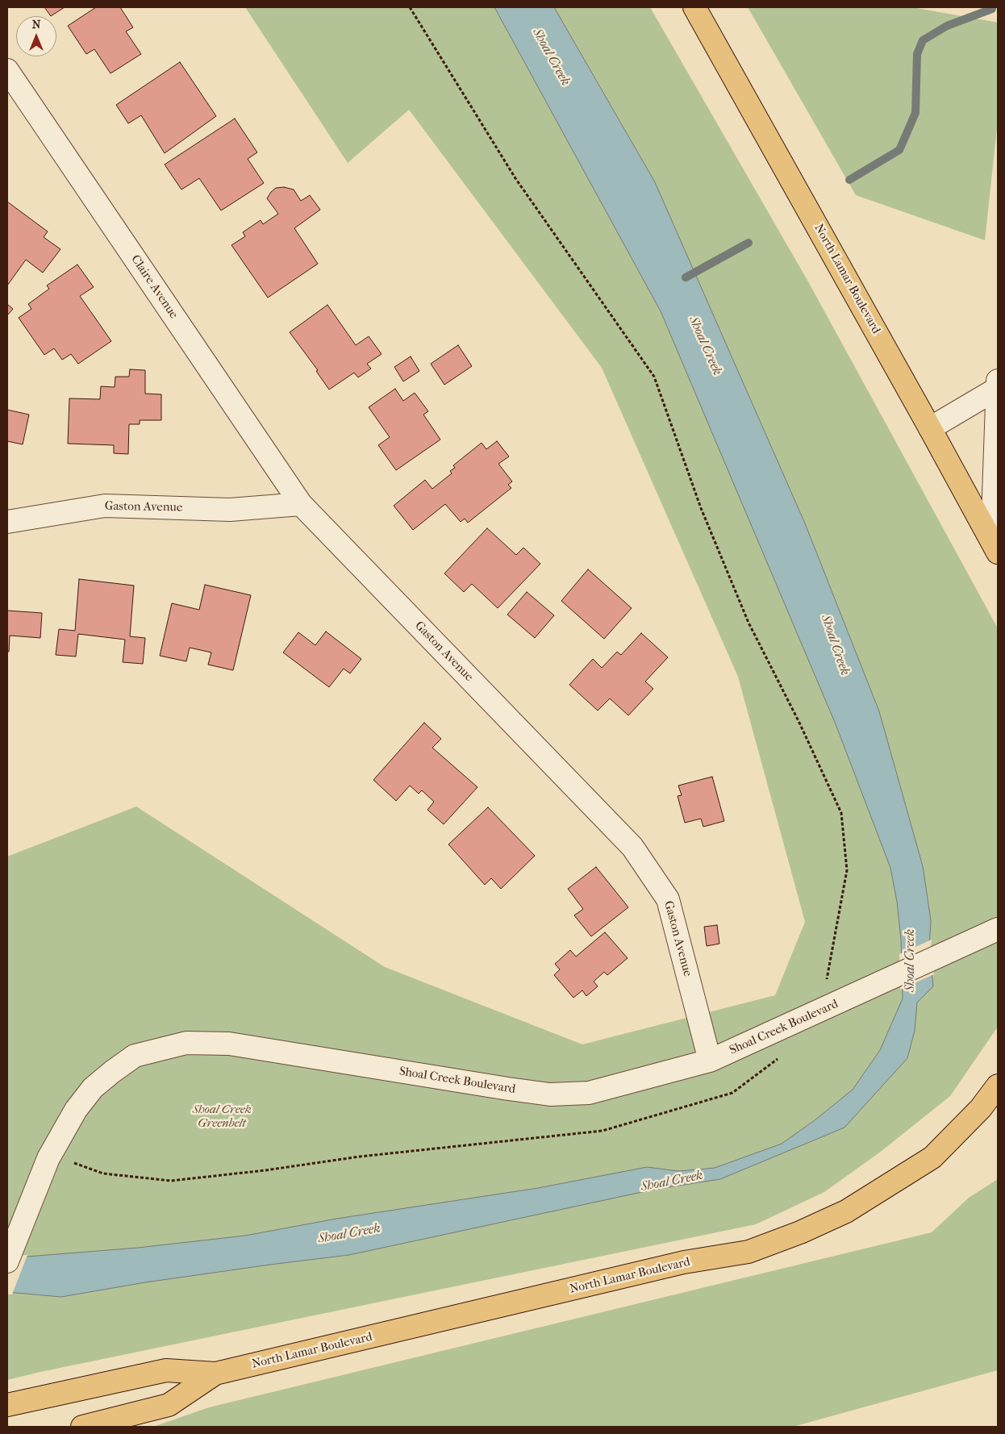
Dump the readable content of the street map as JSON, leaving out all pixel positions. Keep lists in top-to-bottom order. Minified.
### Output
{"streets":{"main road":["North Lamar Boulevard"],"street":["Claire Avenue","Gaston Avenue","Shoal Creek Boulevard"]},"crossings":[["Claire Avenue","Gaston Avenue"],["Gaston Avenue","Shoal Creek Boulevard"]],"water":["Shoal Creek"],"parks":["Shoal Creek Greenbelt"],"north":"top"}
